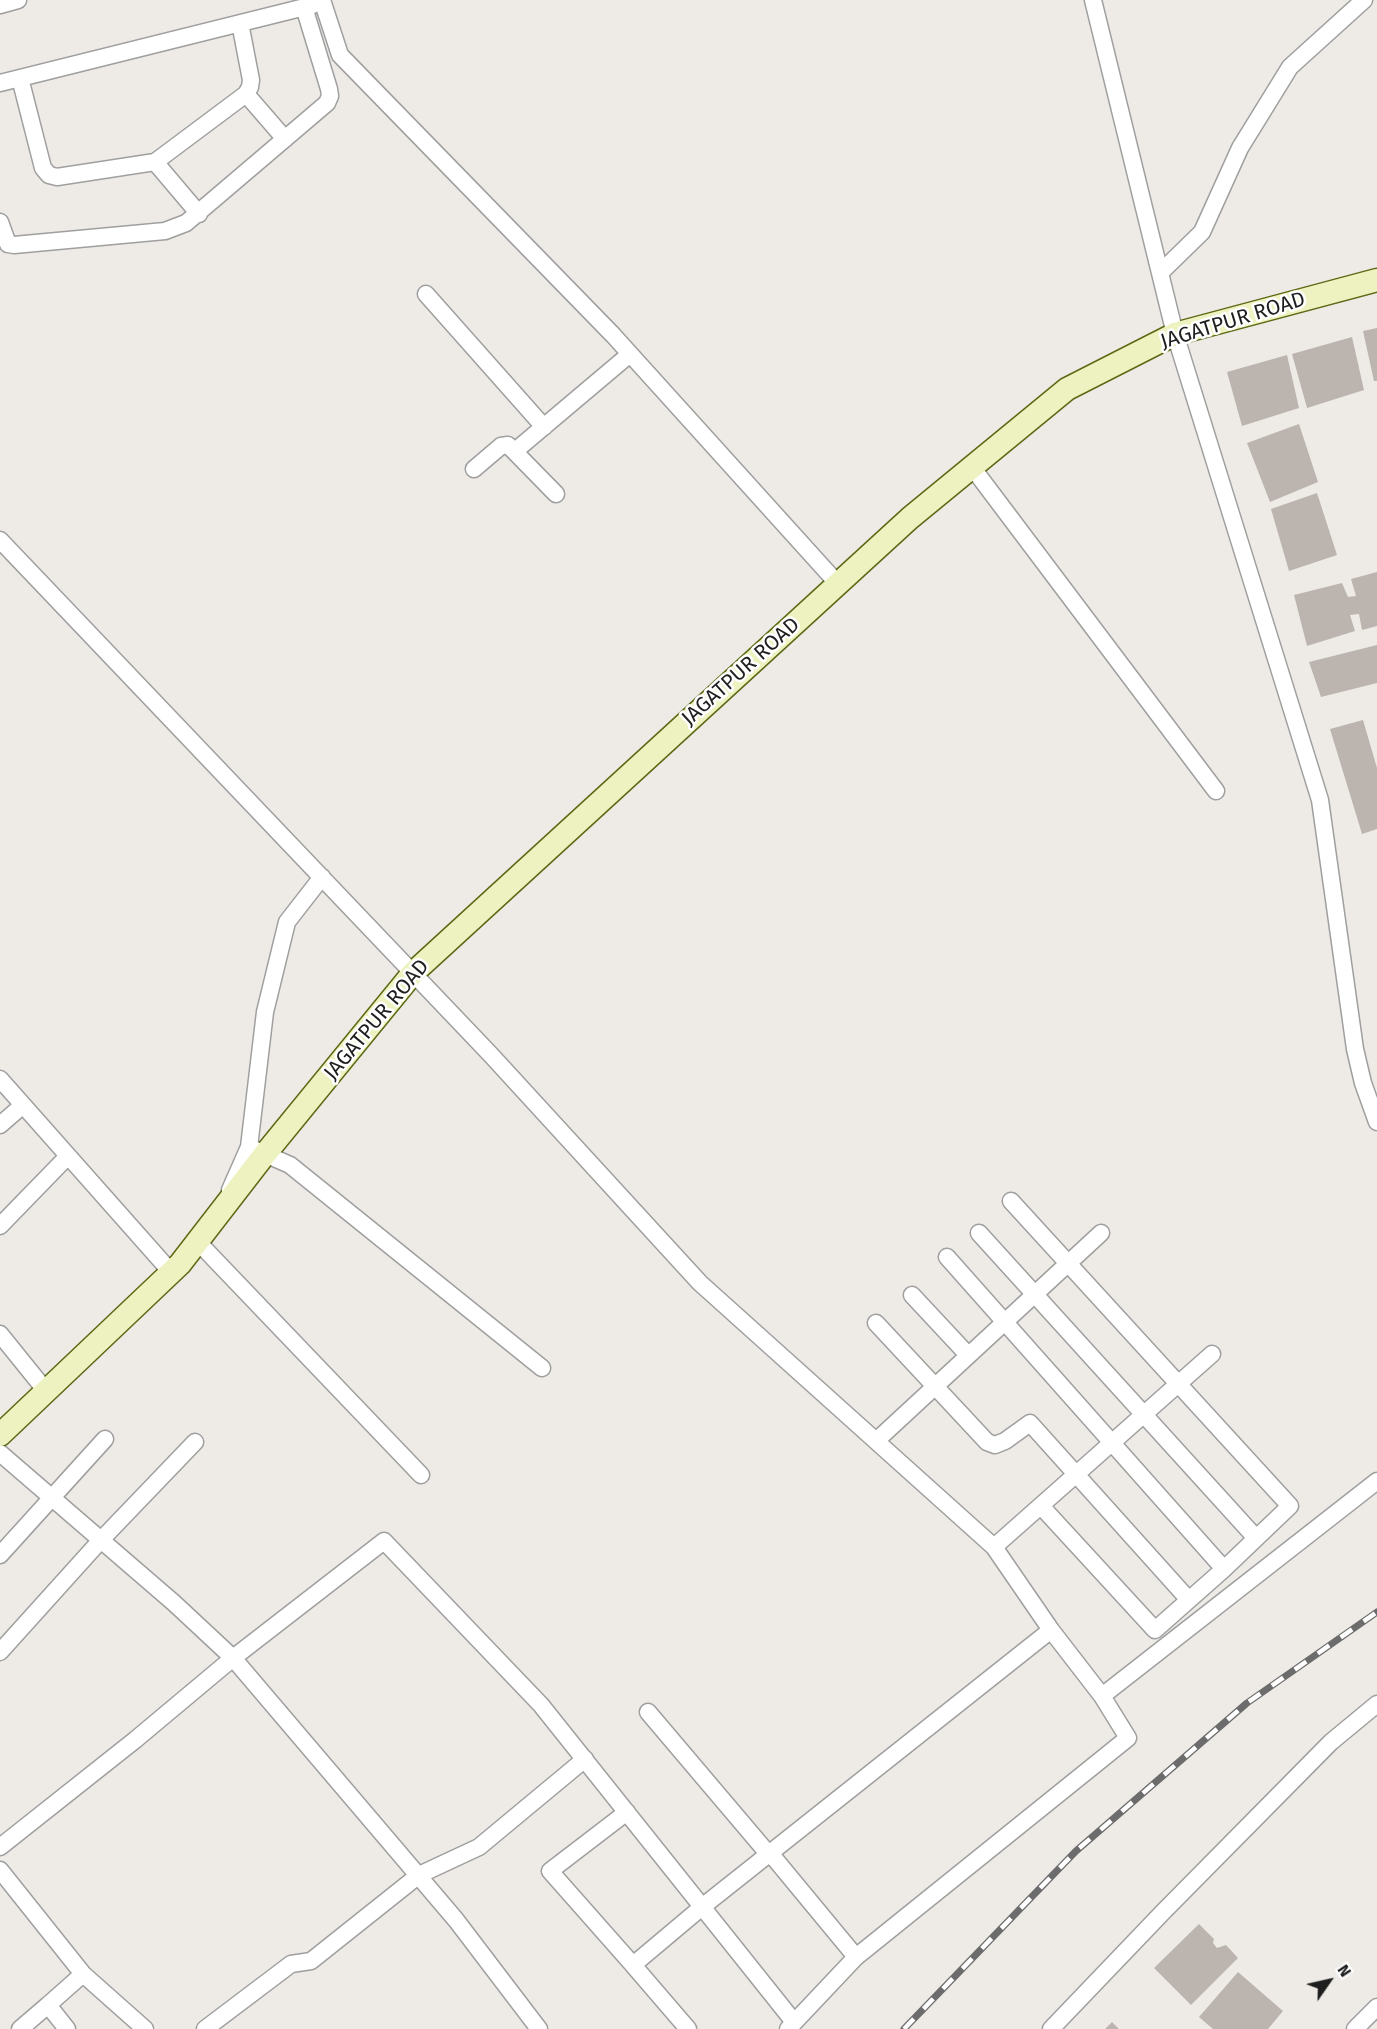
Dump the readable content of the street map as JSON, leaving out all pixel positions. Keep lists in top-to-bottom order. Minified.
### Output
{"streets":{"street":["JAGATPUR ROAD"]},"north":"top right"}
